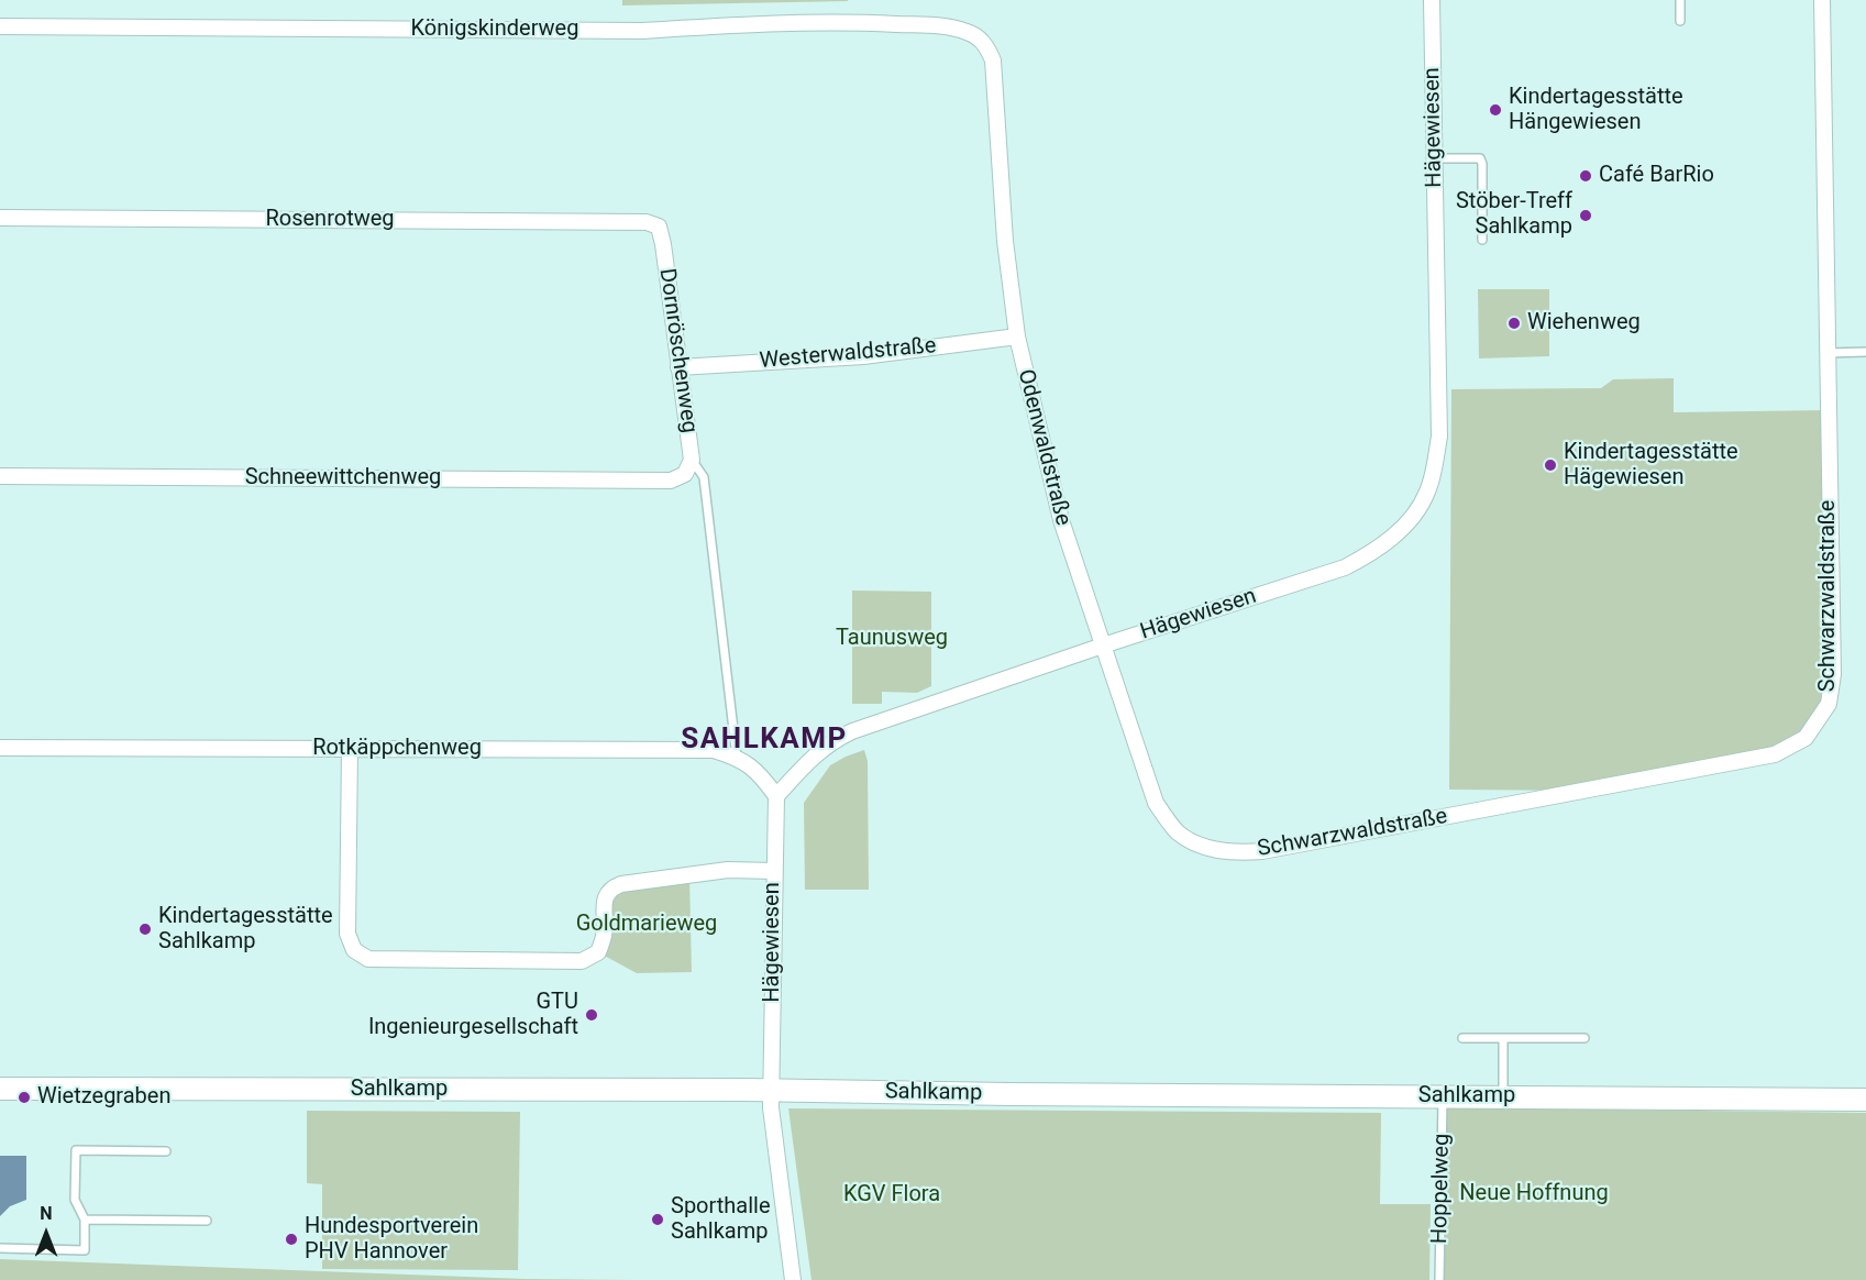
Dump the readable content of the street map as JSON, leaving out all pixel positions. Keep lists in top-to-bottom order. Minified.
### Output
{"streets":{"street":["Königskinderweg","Hägewiesen","Rosenrotweg","Dornröschenweg","Westerwaldstraße","Odenwaldstraße","Schneewittchenweg","Schwarzwaldstraße","Rotkäppchenweg","Sahlkamp"],"lane":["Hoppelweg"]},"crossings":[["Königskinderweg","Odenwaldstraße"],["Hägewiesen","Odenwaldstraße"],["Hägewiesen","Rotkäppchenweg"],["Hägewiesen","Sahlkamp"],["Rosenrotweg","Dornröschenweg"],["Dornröschenweg","Westerwaldstraße"],["Dornröschenweg","Schneewittchenweg"],["Westerwaldstraße","Odenwaldstraße"],["Odenwaldstraße","Schwarzwaldstraße"],["Sahlkamp","Hoppelweg"]],"districts":["SAHLKAMP"],"parks":["Taunusweg","Goldmarieweg","Neue Hoffnung","KGV Flora"],"places":["Kindertagesstätte Hängewiesen","Café BarRio","Stöber-Treff Sahlkamp","Wiehenweg","Kindertagesstätte Hägewiesen","Kindertagesstätte Sahlkamp","GTU Ingenieurgesellschaft","Wietzegraben","Sporthalle Sahlkamp","Hundesportverein PHV Hannover"],"north":"top"}
